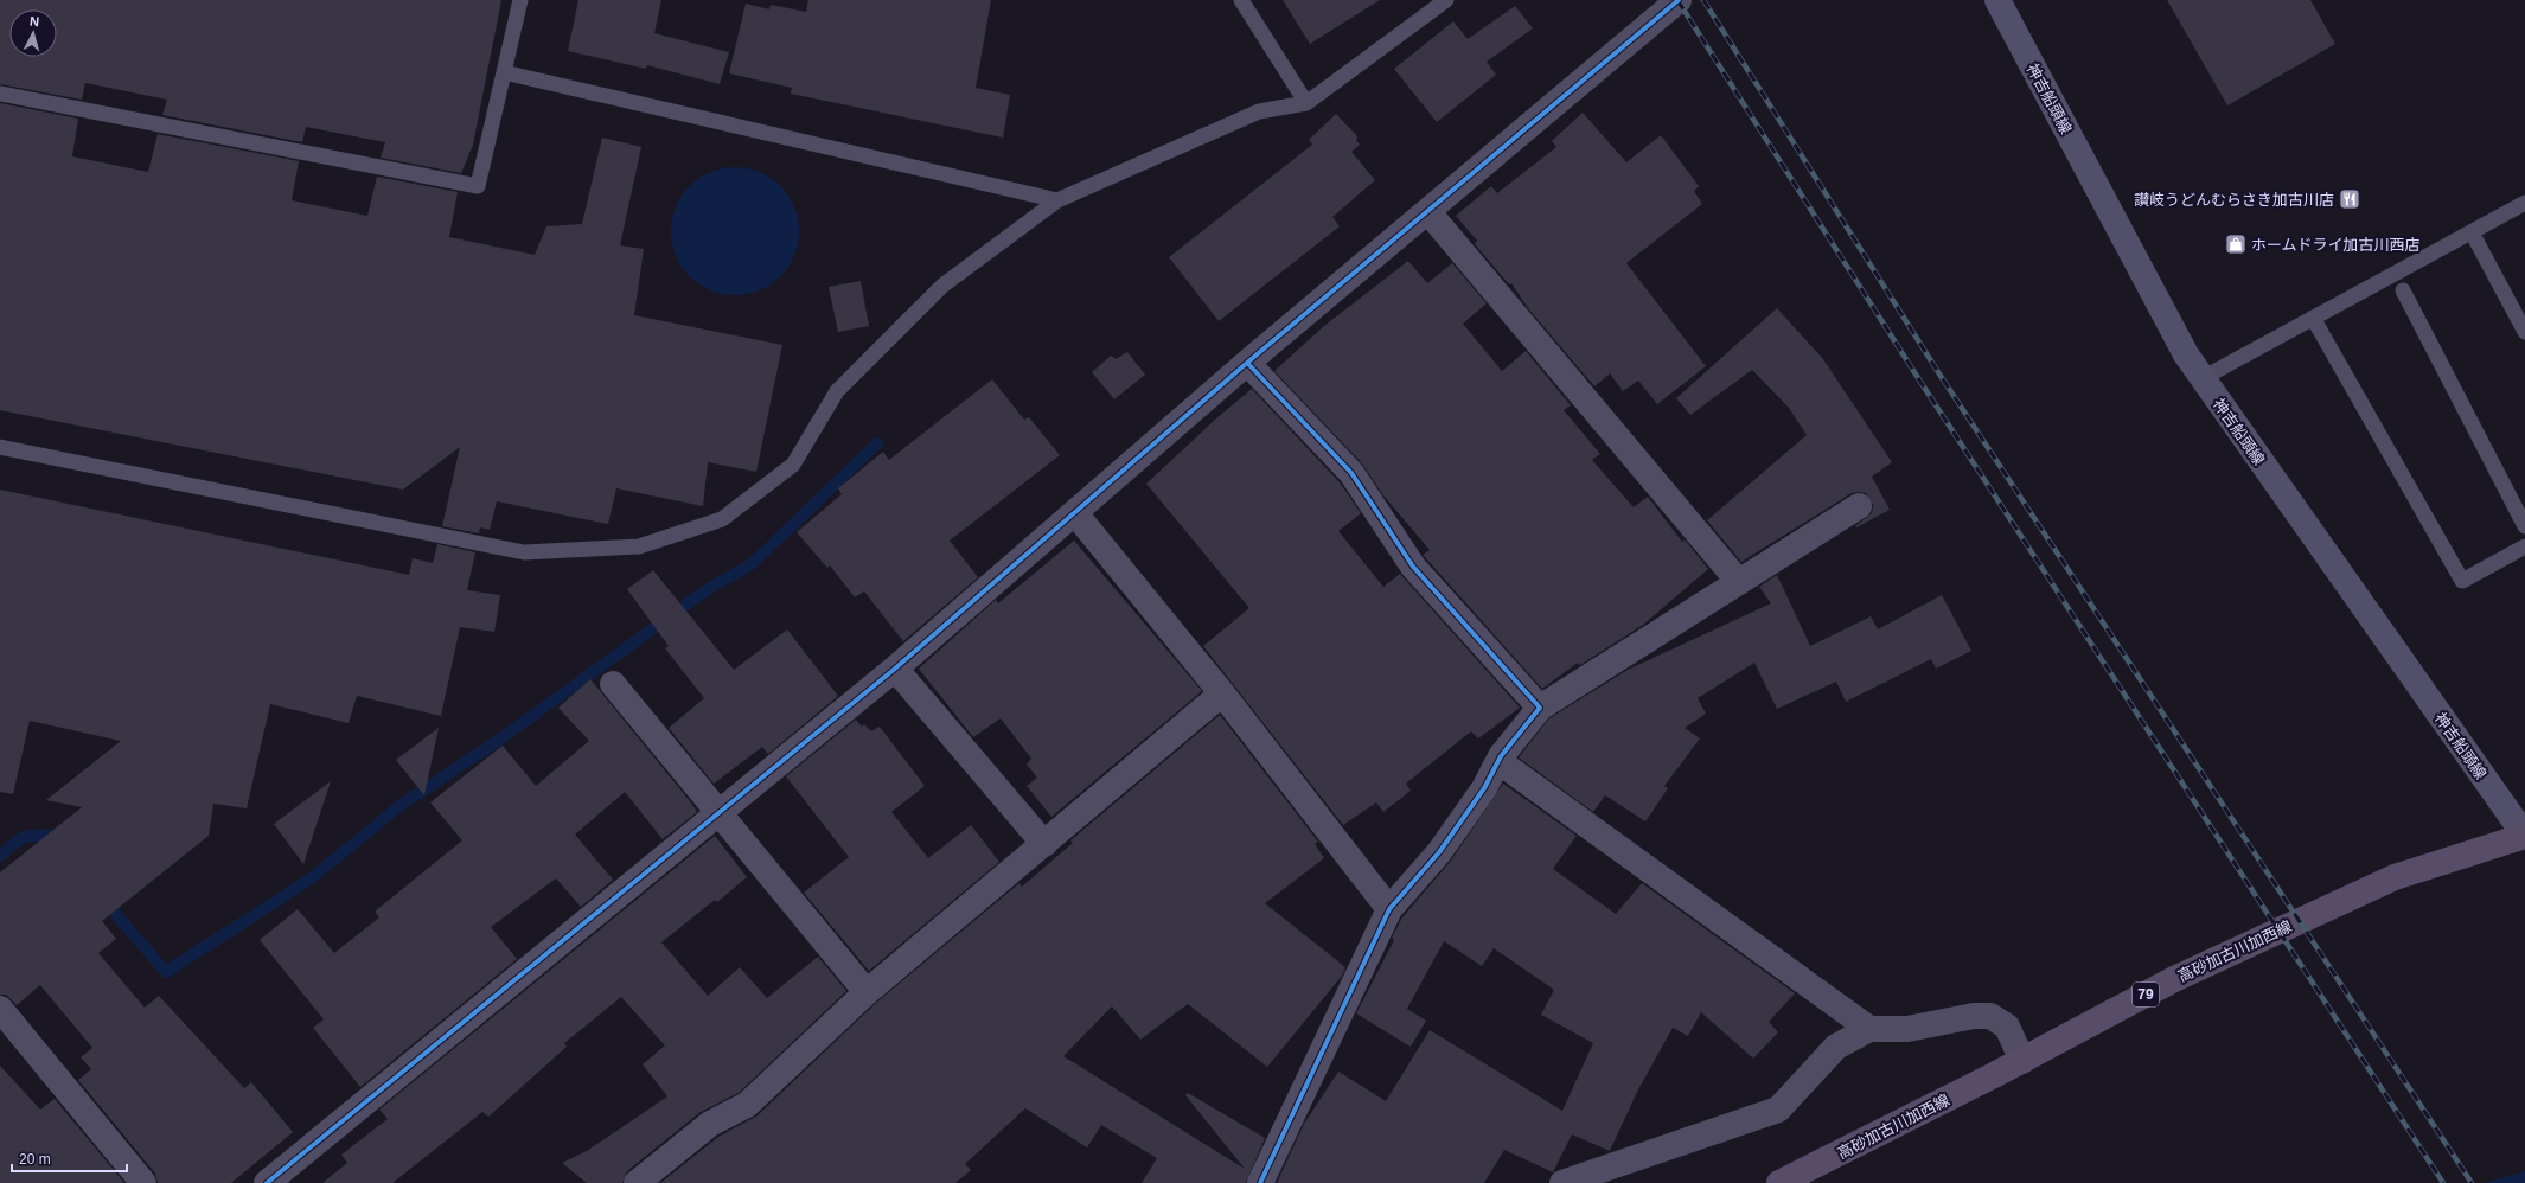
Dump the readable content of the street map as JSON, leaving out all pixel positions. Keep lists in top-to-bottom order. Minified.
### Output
{"streets":{"main road":["神吉船頭線","高砂加古川加西線","79"]},"crossings":[["神吉船頭線","高砂加古川加西線"]],"places":{"restaurant":["讃岐うどんむらさき加古川店"],"shop":["ホームドライ加古川西店"]},"scale_bar":"20 m","north":"top"}
